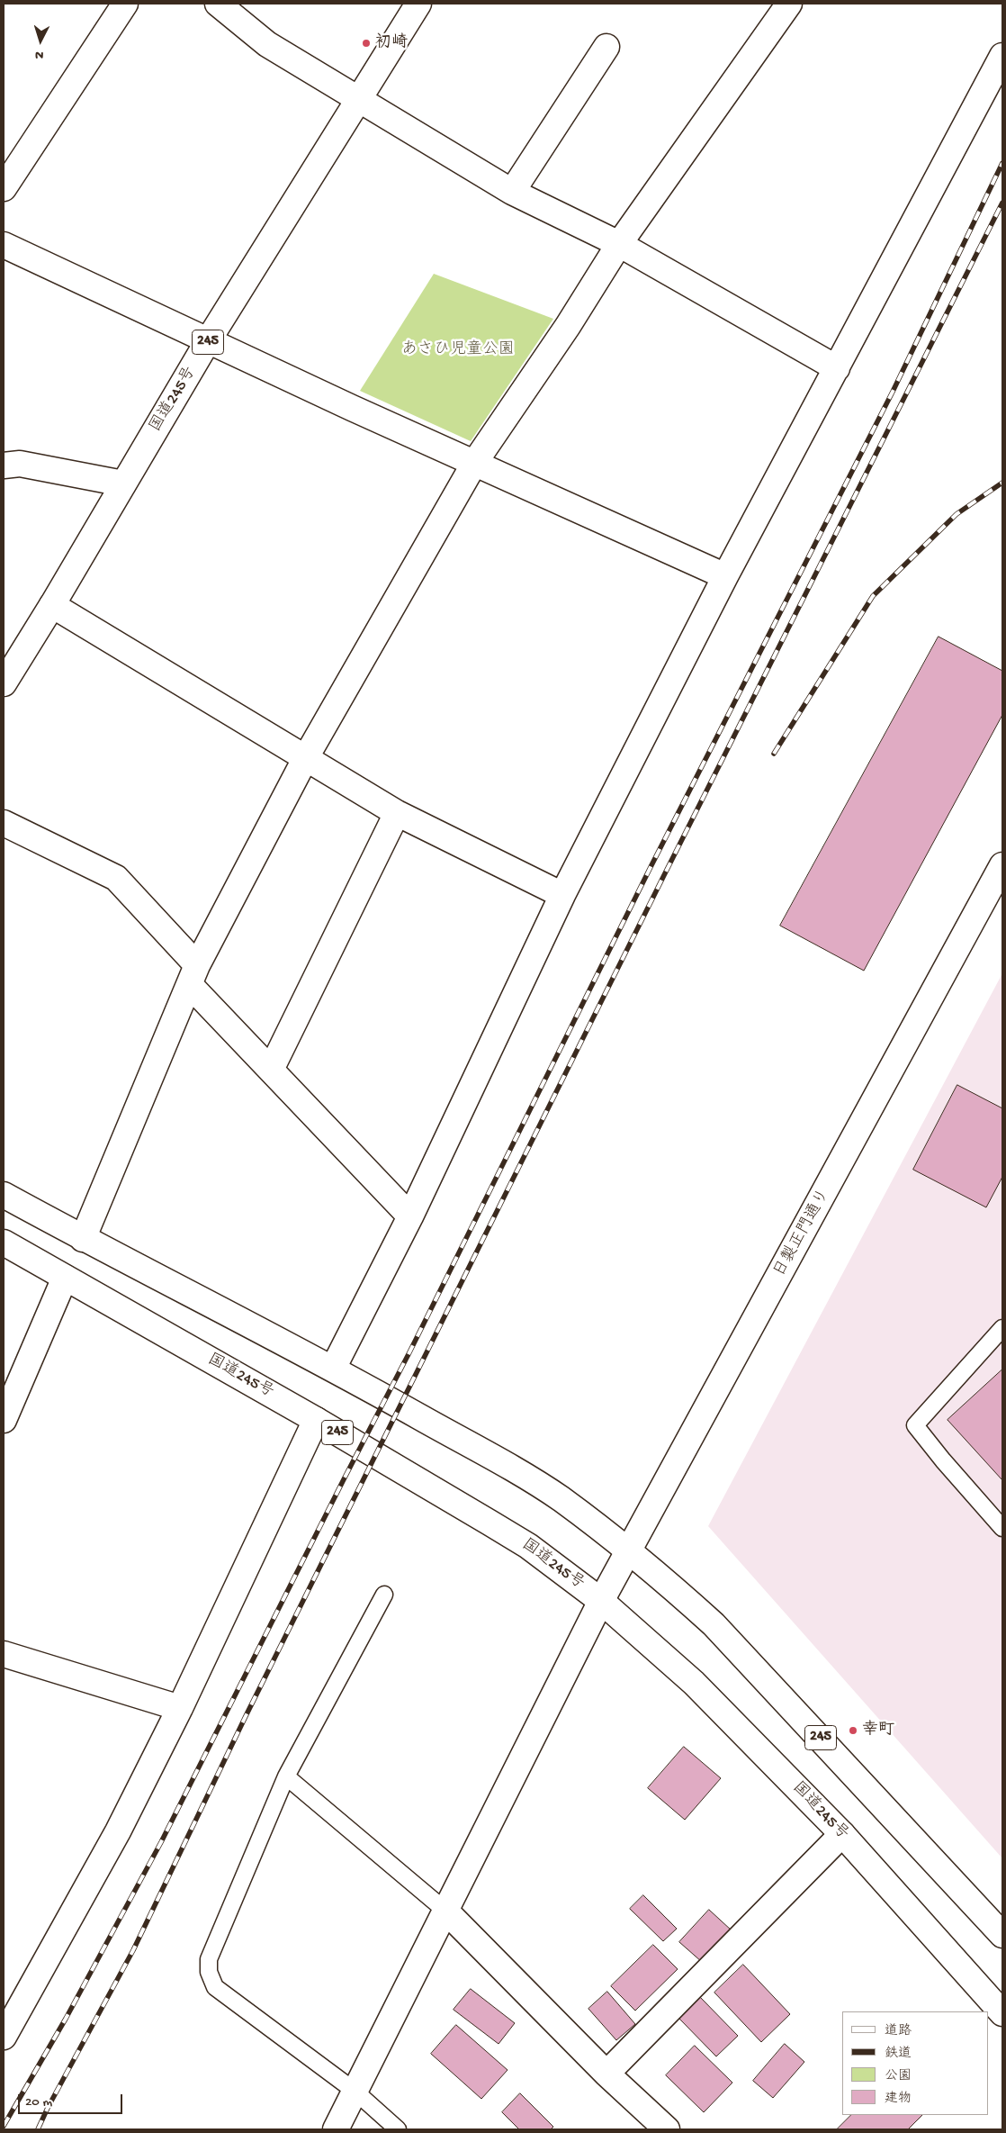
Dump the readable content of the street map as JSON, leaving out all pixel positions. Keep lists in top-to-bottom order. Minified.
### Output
{"streets":{"main road":["245","国道245号","日製正門通り"]},"crossings":[["245","日製正門通り"],["国道245号","日製正門通り"]],"parks":["あさひ児童公園"],"places":["初崎","幸町"],"legend":["道路","鉄道","公園","建物"],"scale_bar":"20 m","north":"bottom"}
